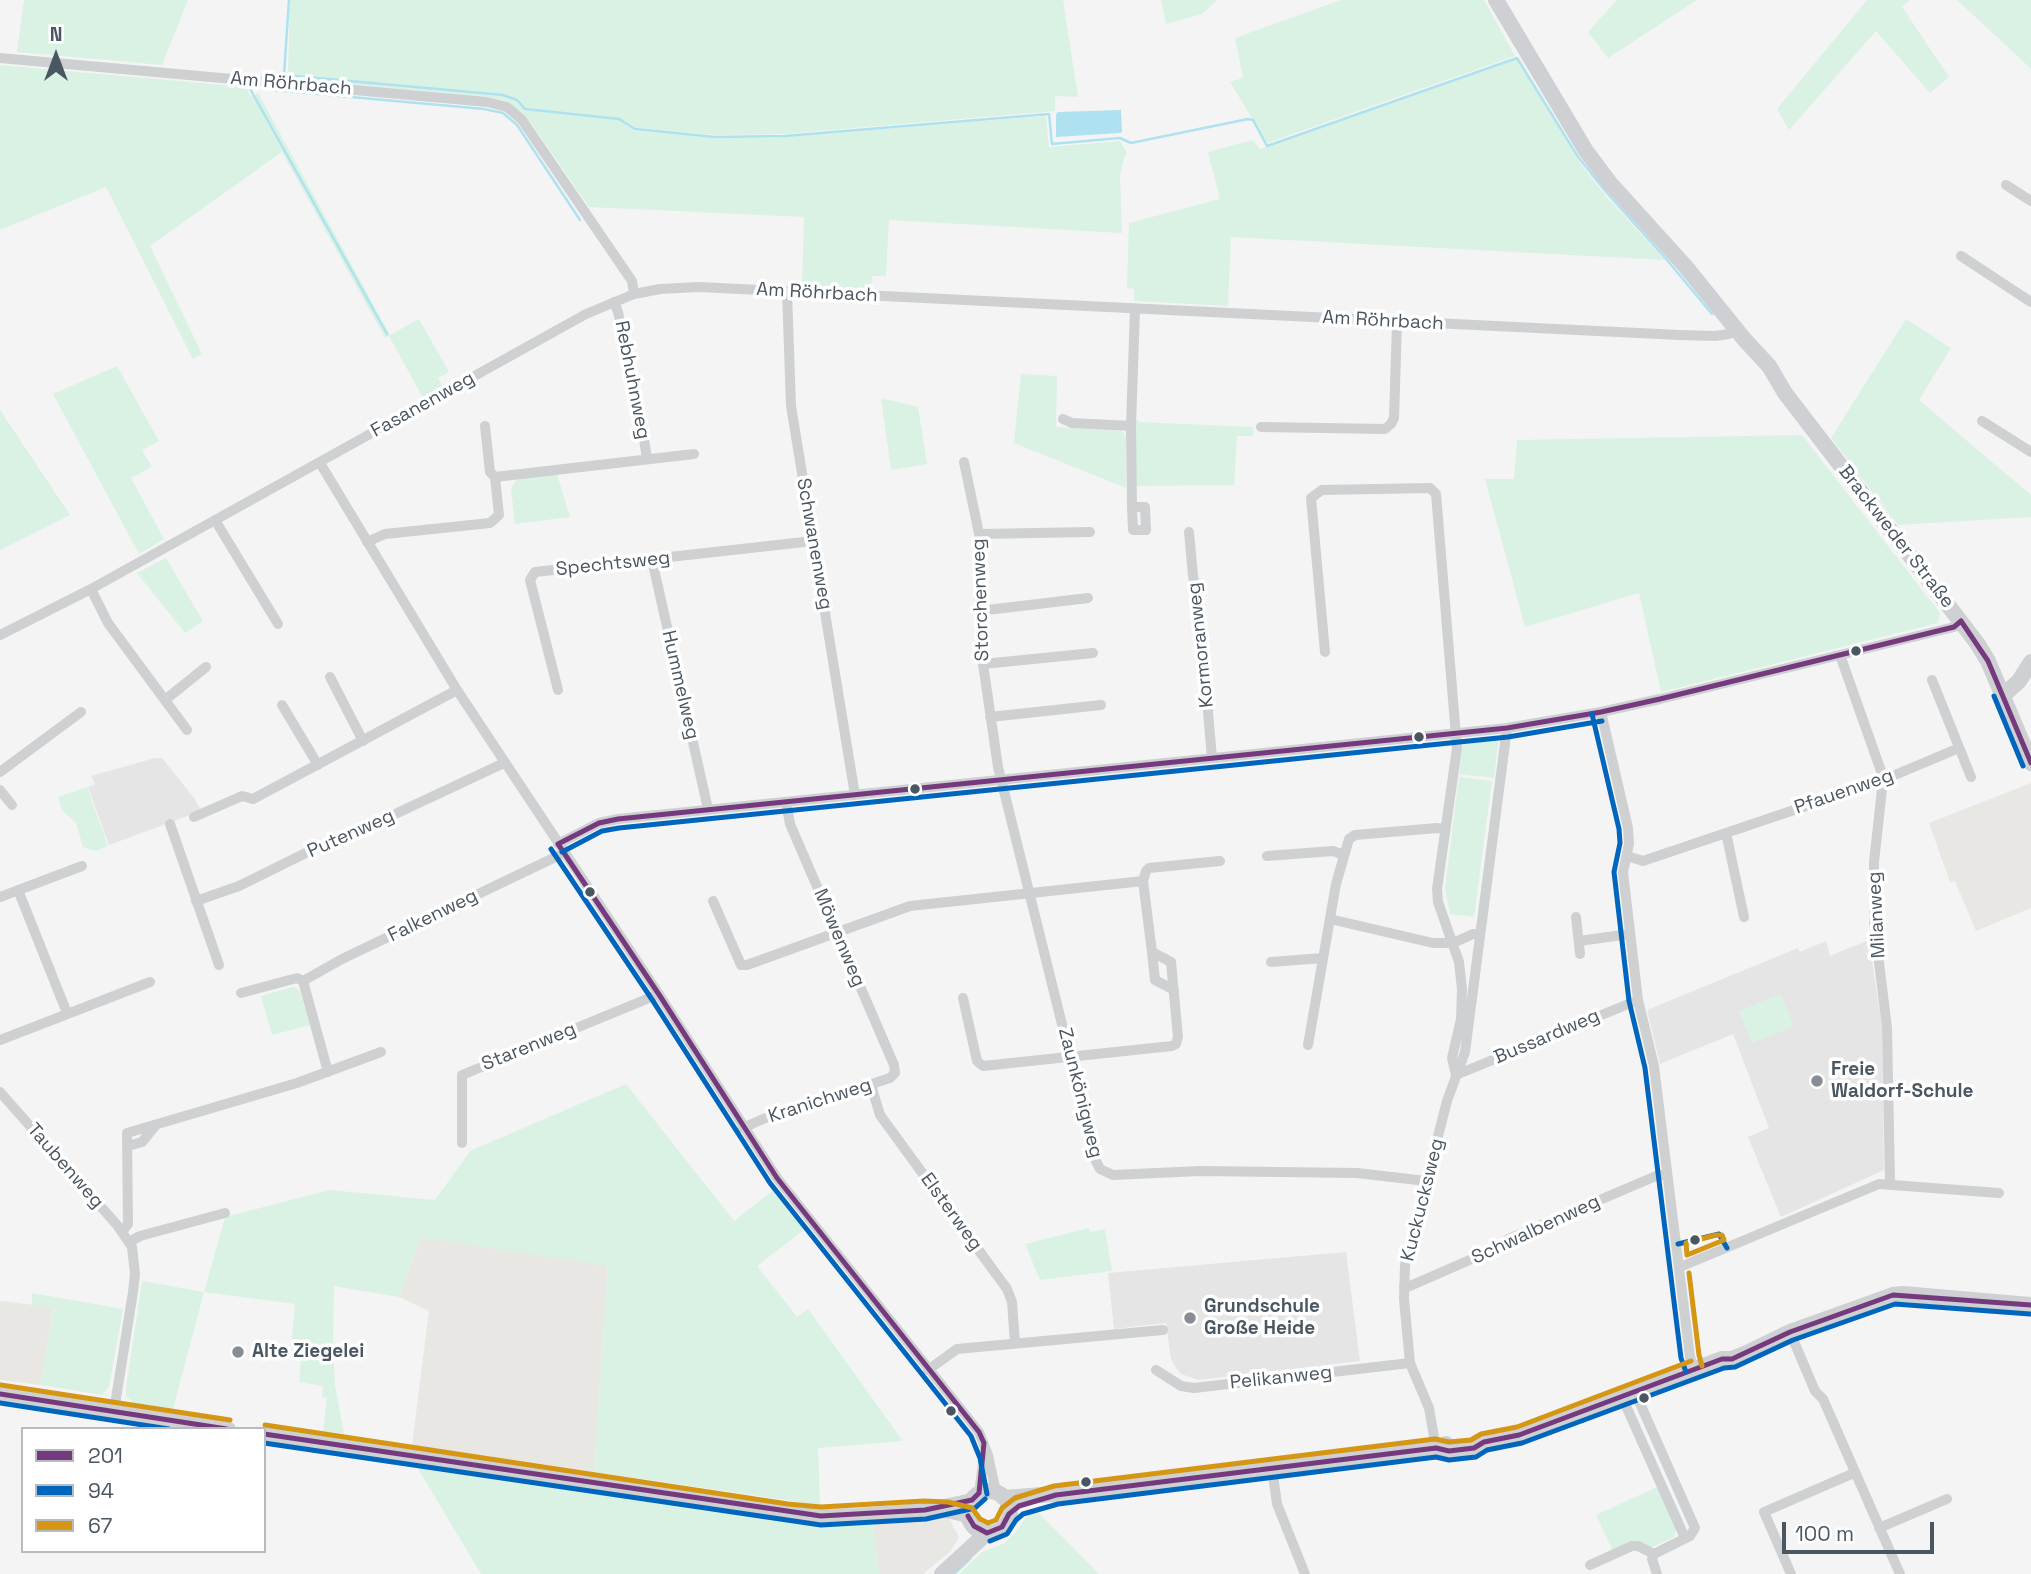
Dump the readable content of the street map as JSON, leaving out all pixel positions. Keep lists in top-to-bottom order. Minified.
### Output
{"streets":{"main road":["Brackweder Straße"],"street":["Am Röhrbach","Rebhuhnweg","Fasanenweg","Schwanenweg","Spechtsweg","Storchenweg","Kormoranweg","Hummelweg","Pfauenweg","Putenweg","Milanweg","Falkenweg","Möwenweg","Bussardweg","Starenweg","Zaunkönigweg","Kranichweg","Taubenweg","Kuckucksweg","Elsterweg","Schwalbenweg","Pelikanweg"]},"crossings":[["Am Röhrbach","Fasanenweg"],["Am Röhrbach","Brackweder Straße"],["Am Röhrbach","Schwanenweg"],["Rebhuhnweg","Fasanenweg"],["Brackweder Straße","Falkenweg"],["Schwanenweg","Spechtsweg"],["Schwanenweg","Falkenweg"],["Spechtsweg","Hummelweg"],["Storchenweg","Falkenweg"],["Storchenweg","Zaunkönigweg"],["Kormoranweg","Falkenweg"],["Hummelweg","Falkenweg"],["Pfauenweg","Milanweg"],["Milanweg","Falkenweg"],["Falkenweg","Möwenweg"],["Falkenweg","Zaunkönigweg"],["Falkenweg","Kuckucksweg"],["Möwenweg","Kranichweg"],["Bussardweg","Kuckucksweg"],["Zaunkönigweg","Kuckucksweg"],["Kranichweg","Elsterweg"],["Kuckucksweg","Schwalbenweg"],["Kuckucksweg","Pelikanweg"]],"places":["Freie Waldorf-Schule","Grundschule Große Heide","Alte Ziegelei"],"lines":["transit line 201","transit line 94","transit line 67"],"legend":["201","94","67"],"scale_bar":"100 m","north":"top"}
